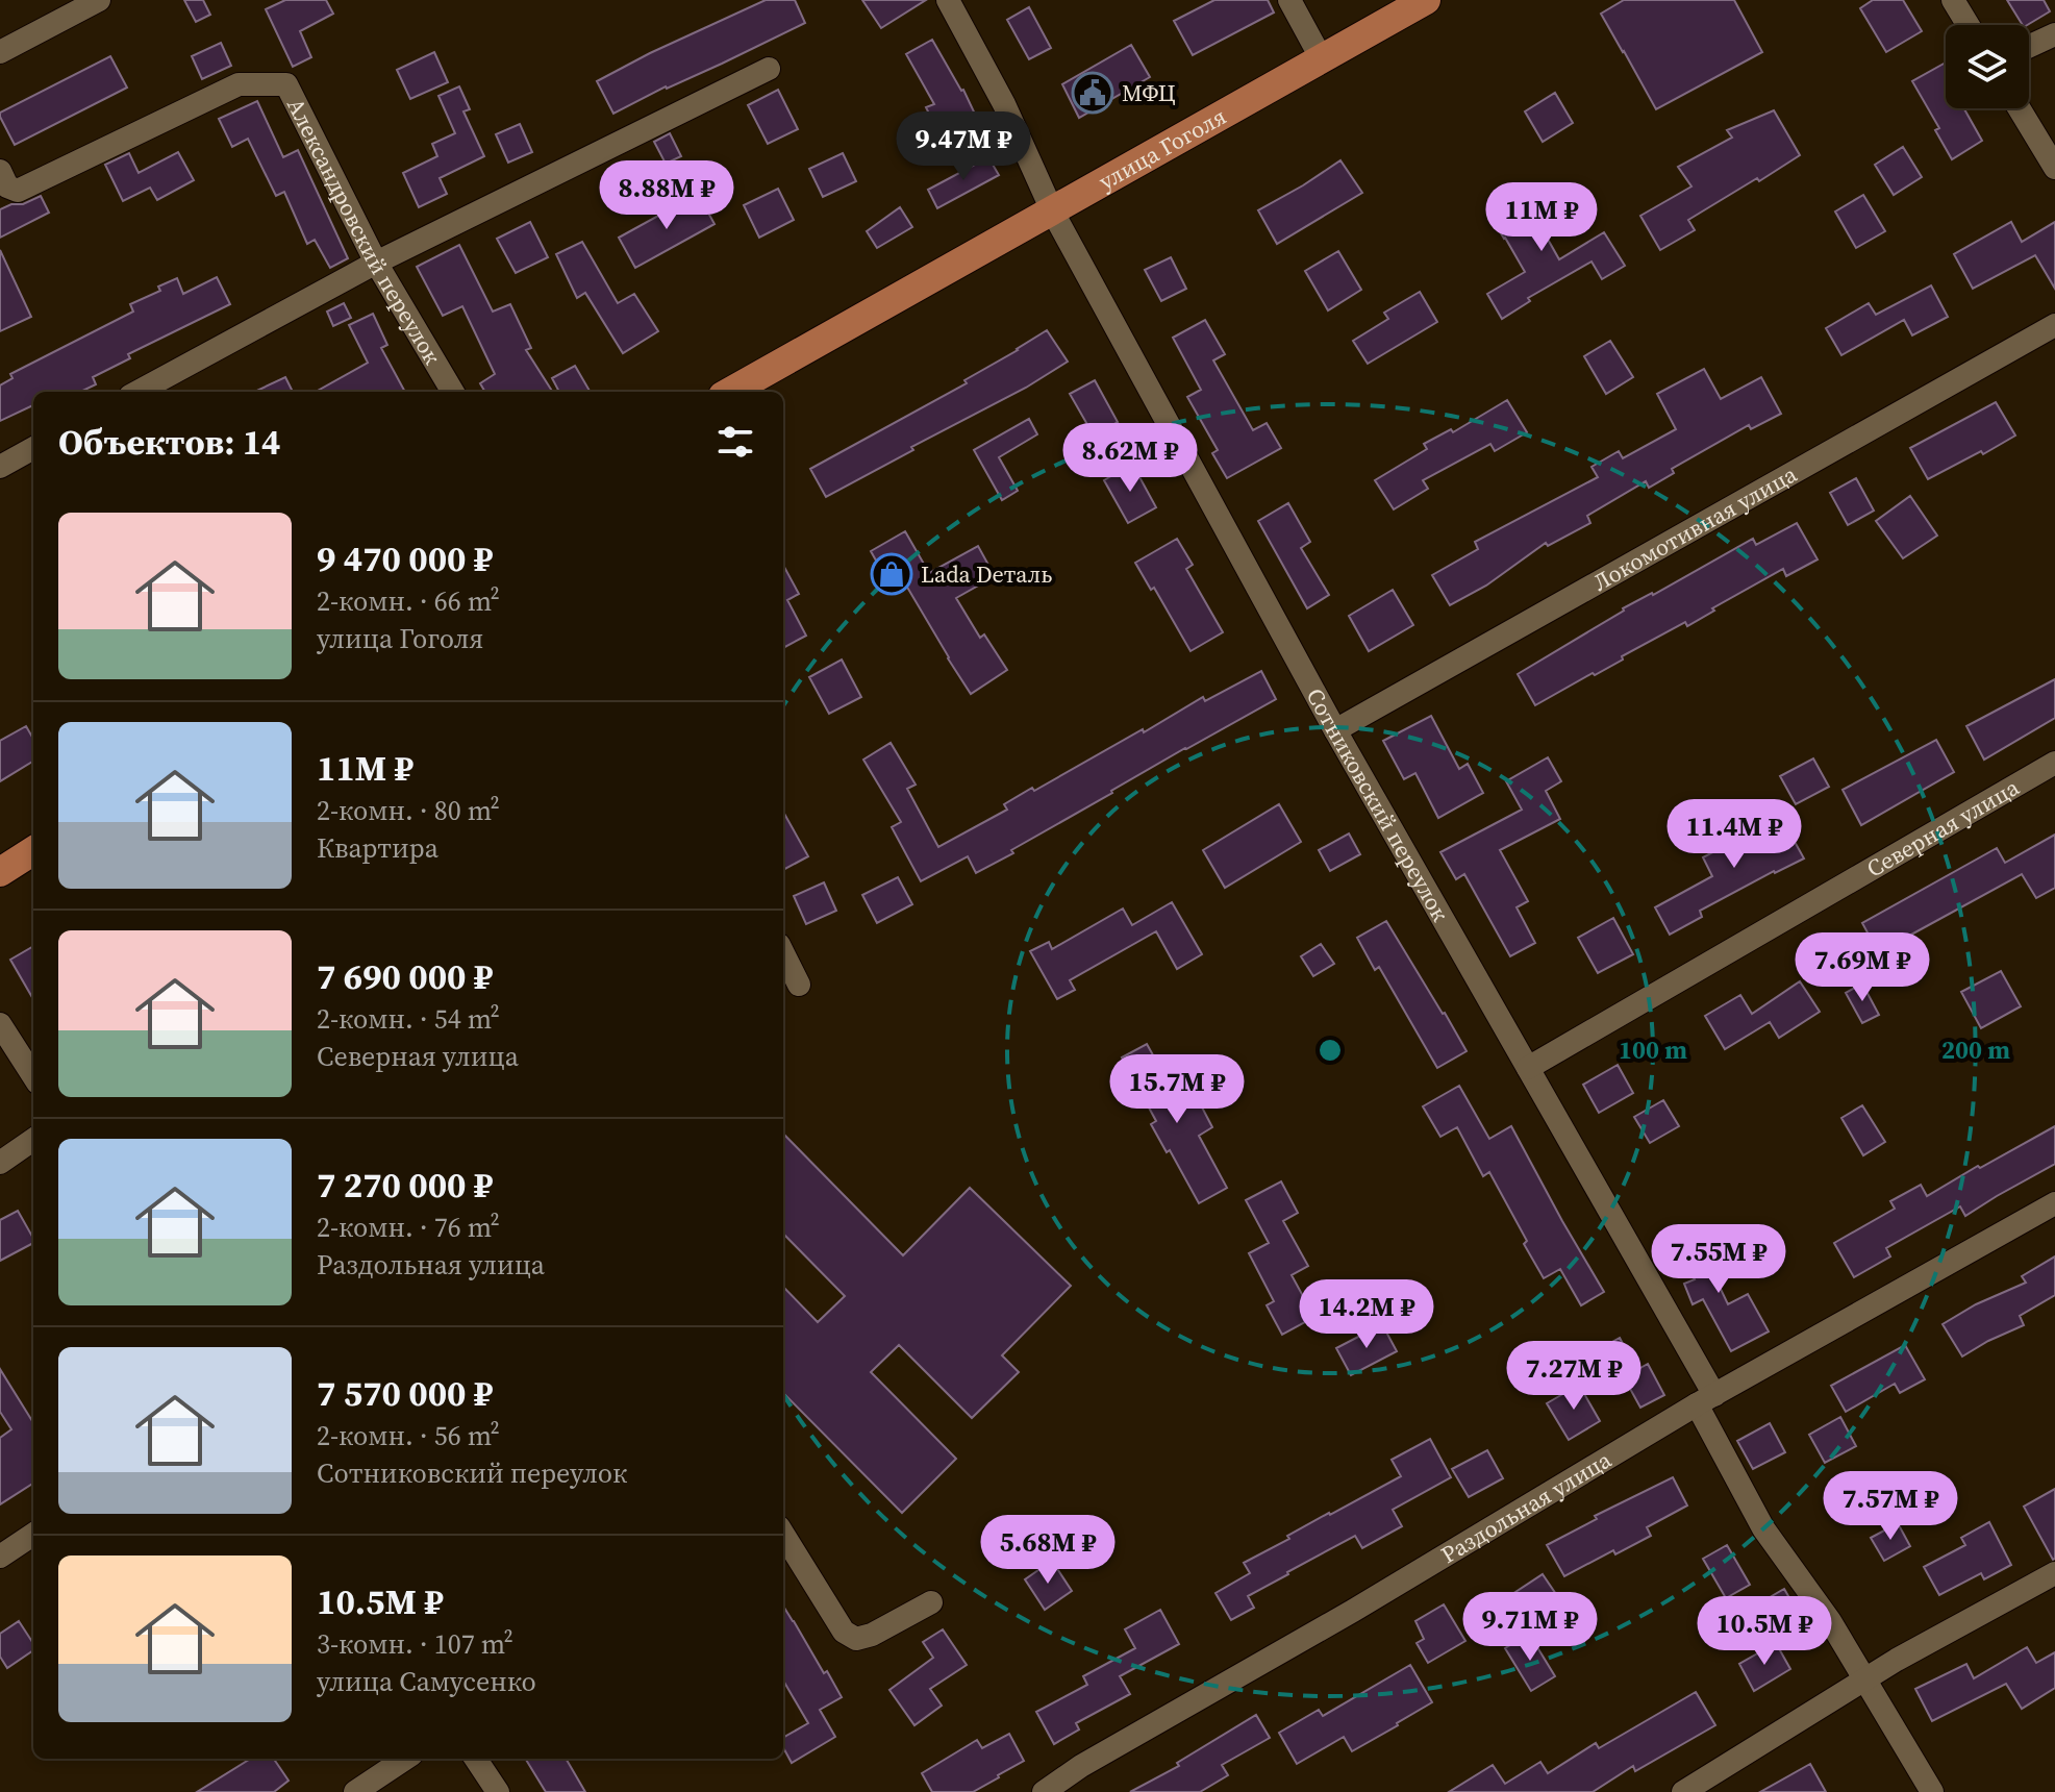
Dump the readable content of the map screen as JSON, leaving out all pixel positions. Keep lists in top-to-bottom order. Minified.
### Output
{"streets":{"main road":["улица Гоголя"],"street":["Александровский переулок","Локомотивная улица","Сотниковский переулок","Северная улица","Раздольная улица"]},"crossings":[["улица Гоголя","Сотниковский переулок"],["Локомотивная улица","Сотниковский переулок"],["Сотниковский переулок","Северная улица"],["Сотниковский переулок","Раздольная улица"]],"places":{"public building":["МФЦ"],"shop":["Lada Dеталь"]},"page":{"price":["9.47M ₽","8.88M ₽","11M ₽","8.62M ₽","11.4M ₽","7.69M ₽","15.7M ₽","7.55M ₽","14.2M ₽","7.27M ₽","7.57M ₽","5.68M ₽","9.71M ₽","10.5M ₽"],"heading":"Объектов: 14","list":[{"name":"9 470 000 ₽","note":"2-комн. · 66 m² · улица Гоголя"},{"name":"11M ₽","note":"2-комн. · 80 m² · Квартира"},{"name":"7 690 000 ₽","note":"2-комн. · 54 m² · Северная улица"},{"name":"7 270 000 ₽","note":"2-комн. · 76 m² · Раздольная улица"},{"name":"7 570 000 ₽","note":"2-комн. · 56 m² · Сотниковский переулок"},{"name":"10.5M ₽","note":"3-комн. · 107 m² · улица Самусенко"}]},"rings":["100 m","200 m"]}
